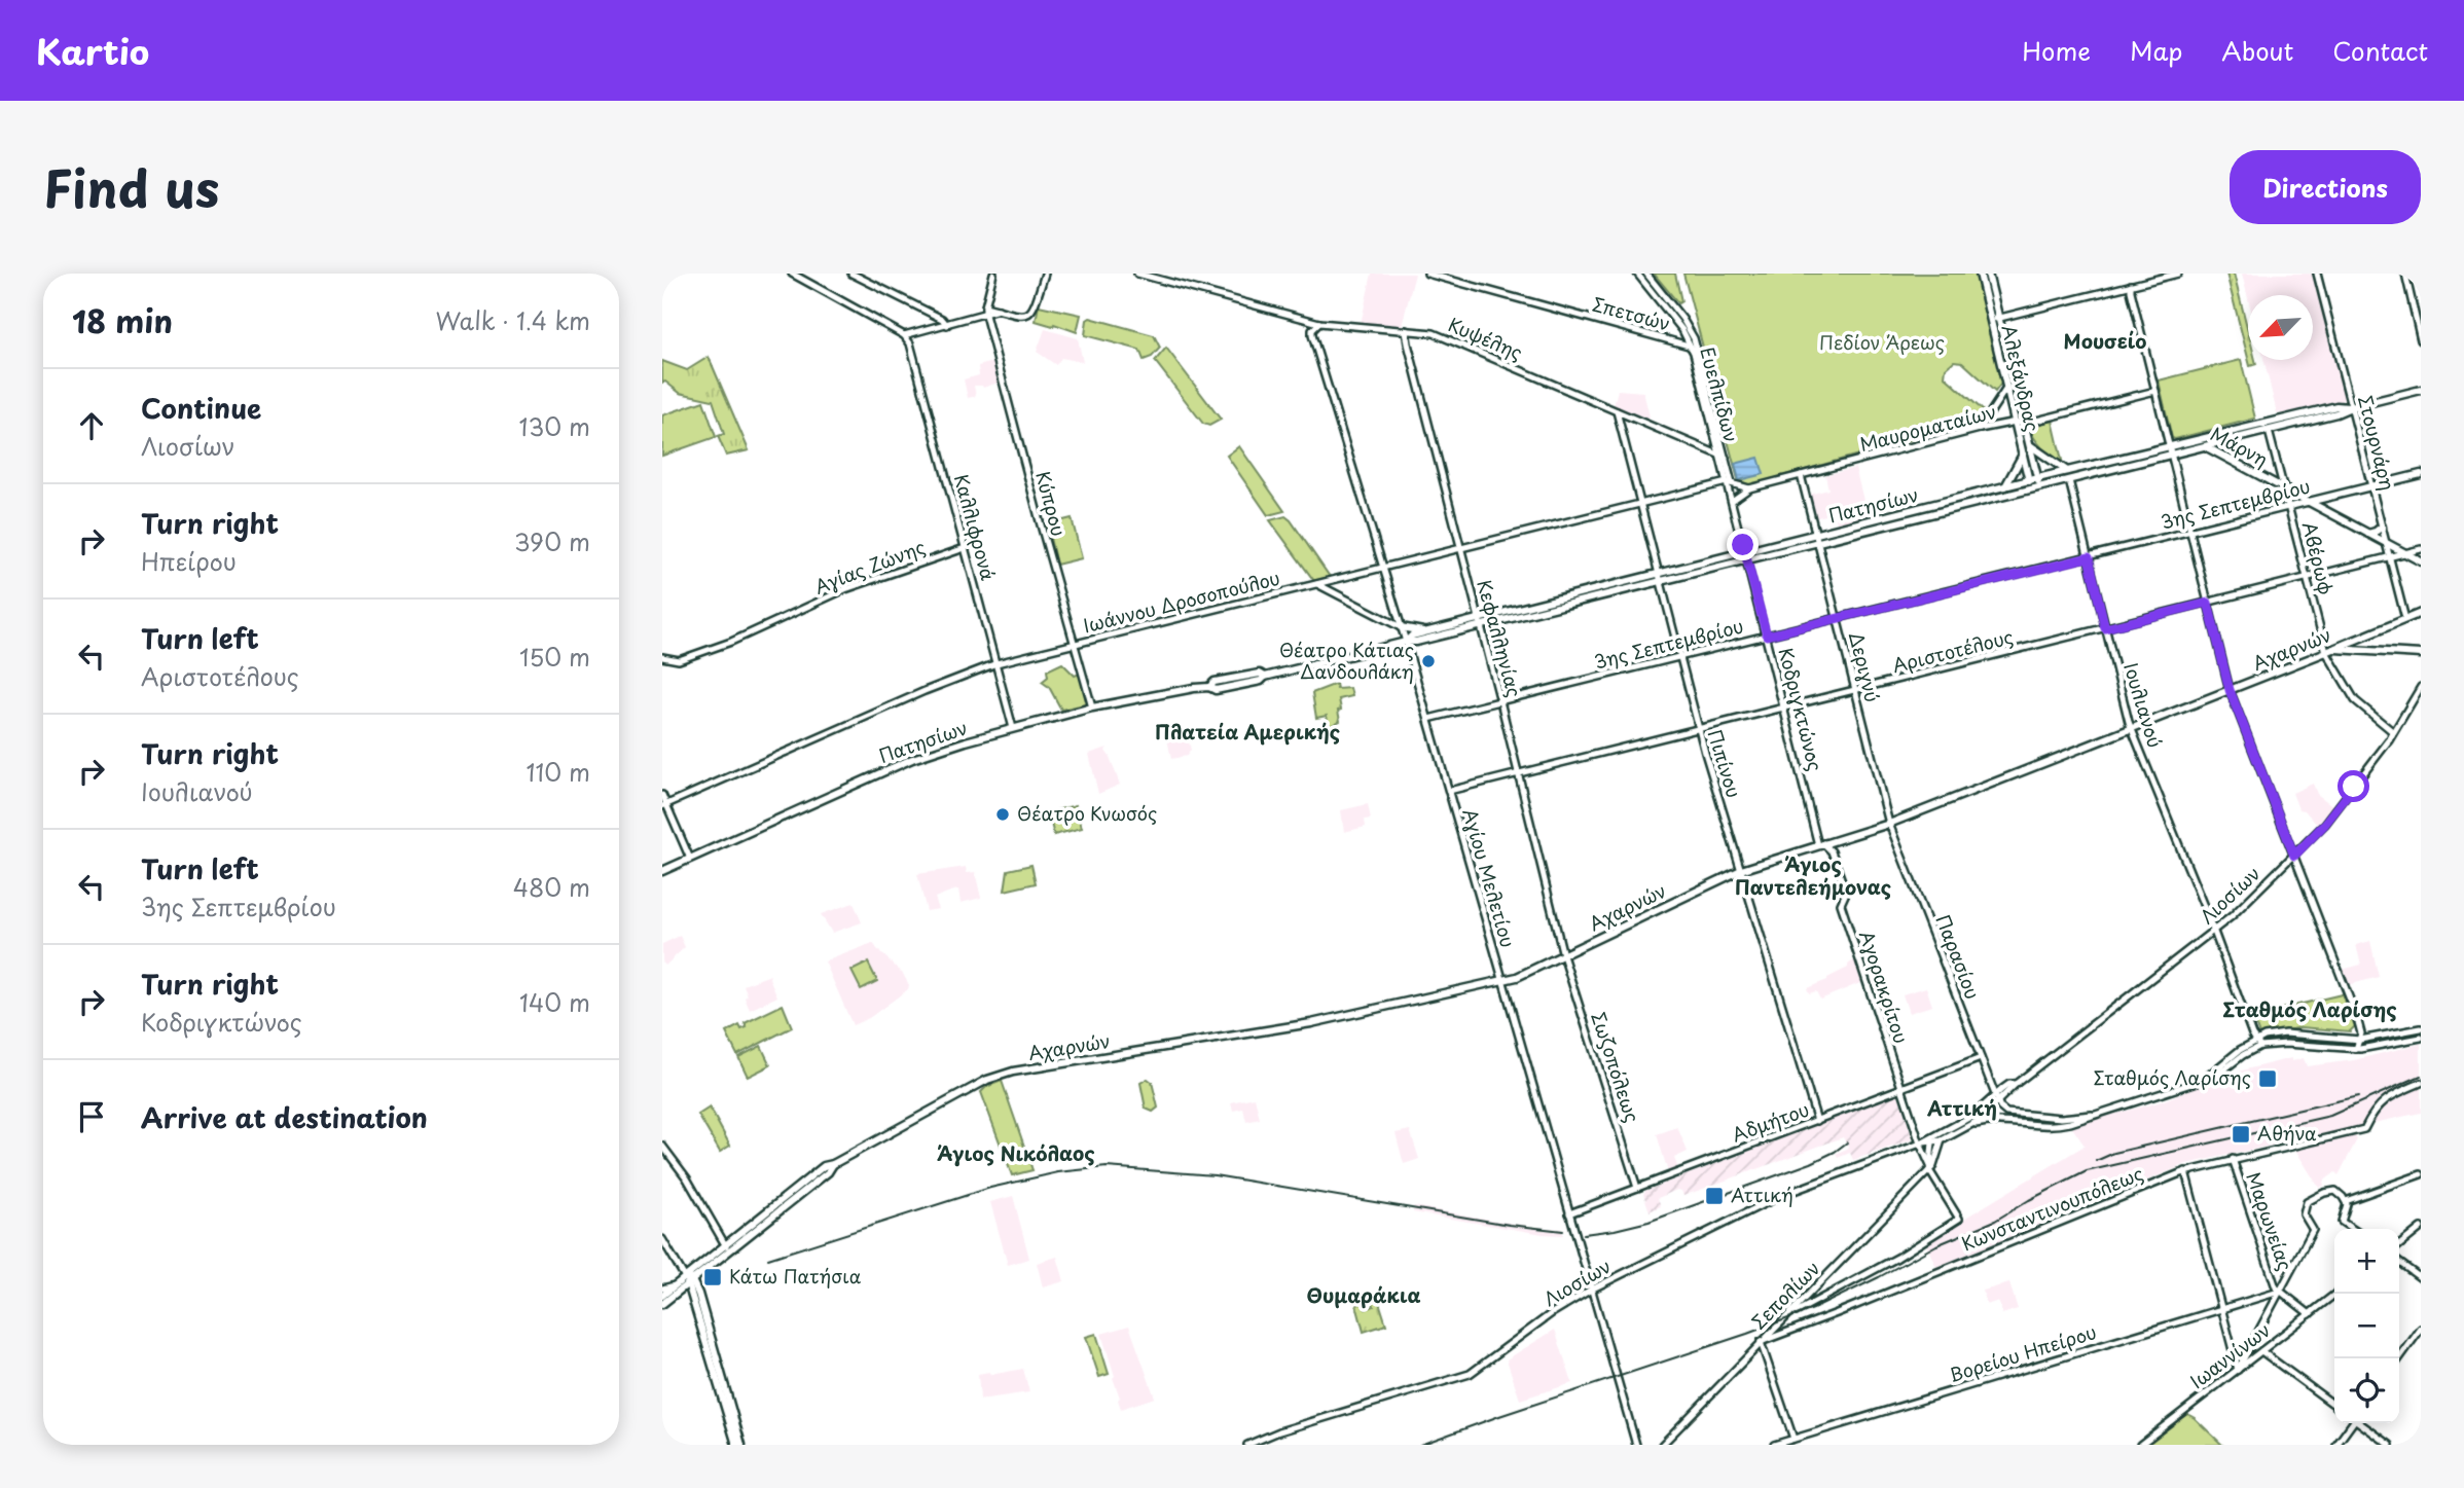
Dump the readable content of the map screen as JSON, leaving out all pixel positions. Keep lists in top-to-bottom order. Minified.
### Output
{"streets":{"main road":["Αλεξάνδρας","Μάρνη","3ης Σεπτεμβρίου","Πατησίων","Αχαρνών"],"street":["Σπετσών","Κυψέλης","Ευελπίδων","Μαυροματαίων","Στουρνάρη","Κύπρου","Καλλιφρονά","Αβέρωφ","Αγίας Ζώνης","Ιωάννου Δροσοπούλου","Κεφαλληνίας","Αριστοτέλους","Δεριγνύ","Ιουλιανού","Κοδριγκτώνος","Πιπίνου","Αγίου Μελετίου","Λιοσίων","Παρασίου","Αγορακρίτου","Σωζοπόλεως","Αδμήτου","Κωνσταντινουπόλεως","Μαρωνείας","Σεπολίων","Βορείου Ηπείρου","Ιωαννίνων"]},"crossings":[["Σπετσών","Ευελπίδων"],["Κυψέλης","Ευελπίδων"],["Κυψέλης","Κεφαλληνίας"],["Κυψέλης","Κοδριγκτώνος"],["Κυψέλης","Πιπίνου"],["Κυψέλης","Αγίου Μελετίου"],["Αλεξάνδρας","Μαυροματαίων"],["Αλεξάνδρας","Πατησίων"],["Ευελπίδων","Κοδριγκτώνος"],["Μαυροματαίων","Δεριγνύ"],["Μαυροματαίων","Κοδριγκτώνος"],["Στουρνάρη","Μάρνη"],["Στουρνάρη","3ης Σεπτεμβρίου"],["Στουρνάρη","Πατησίων"],["Στουρνάρη","Αχαρνών"],["Στουρνάρη","Αριστοτέλους"],["Μάρνη","3ης Σεπτεμβρίου"],["Μάρνη","Πατησίων"],["Μάρνη","Αβέρωφ"],["Μάρνη","Αριστοτέλους"],["Κύπρου","Πατησίων"],["Κύπρου","Ιωάννου Δροσοπούλου"],["3ης Σεπτεμβρίου","Αβέρωφ"],["3ης Σεπτεμβρίου","Κεφαλληνίας"],["3ης Σεπτεμβρίου","Δεριγνύ"],["3ης Σεπτεμβρίου","Ιουλιανού"],["3ης Σεπτεμβρίου","Κοδριγκτώνος"],["3ης Σεπτεμβρίου","Πιπίνου"],["3ης Σεπτεμβρίου","Αγίου Μελετίου"],["Πατησίων","Καλλιφρονά"],["Πατησίων","Αβέρωφ"],["Πατησίων","Κεφαλληνίας"],["Πατησίων","Δεριγνύ"],["Πατησίων","Ιουλιανού"],["Πατησίων","Κοδριγκτώνος"],["Πατησίων","Πιπίνου"],["Πατησίων","Αγίου Μελετίου"],["Καλλιφρονά","Αγίας Ζώνης"],["Καλλιφρονά","Ιωάννου Δροσοπούλου"],["Αβέρωφ","Αχαρνών"],["Αβέρωφ","Αριστοτέλους"],["Αβέρωφ","Λιοσίων"],["Ιωάννου Δροσοπούλου","Κεφαλληνίας"],["Ιωάννου Δροσοπούλου","Κοδριγκτώνος"],["Ιωάννου Δροσοπούλου","Πιπίνου"],["Ιωάννου Δροσοπούλου","Αγίου Μελετίου"],["Κεφαλληνίας","Αχαρνών"],["Κεφαλληνίας","Αριστοτέλους"],["Κεφαλληνίας","Σωζοπόλεως"],["Αχαρνών","Δεριγνύ"],["Αχαρνών","Ιουλιανού"],["Αχαρνών","Κοδριγκτώνος"],["Αχαρνών","Πιπίνου"],["Αχαρνών","Αγίου Μελετίου"],["Αχαρνών","Παρασίου"],["Αχαρνών","Αγορακρίτου"],["Αχαρνών","Σωζοπόλεως"],["Αριστοτέλους","Δεριγνύ"],["Αριστοτέλους","Ιουλιανού"],["Αριστοτέλους","Κοδριγκτώνος"],["Αριστοτέλους","Πιπίνου"],["Αριστοτέλους","Αγίου Μελετίου"],["Δεριγνύ","Παρασίου"],["Ιουλιανού","Λιοσίων"],["Κοδριγκτώνος","Αγορακρίτου"],["Πιπίνου","Αδμήτου"],["Αγίου Μελετίου","Λιοσίων"],["Αγίου Μελετίου","Αδμήτου"],["Λιοσίων","Παρασίου"],["Λιοσίων","Αγορακρίτου"],["Λιοσίων","Σεπολίων"],["Παρασίου","Αδμήτου"],["Αγορακρίτου","Αδμήτου"],["Αγορακρίτου","Κωνσταντινουπόλεως"],["Αγορακρίτου","Σεπολίων"],["Σωζοπόλεως","Αδμήτου"],["Κωνσταντινουπόλεως","Μαρωνείας"],["Κωνσταντινουπόλεως","Σεπολίων"],["Μαρωνείας","Βορείου Ηπείρου"]],"districts":["Μουσείο","Πλατεία Αμερικής","Άγιος Παντελεήμονας","Σταθμός Λαρίσης","Αττική","Άγιος Νικόλαος","Θυμαράκια"],"parks":["Πεδίον Άρεως"],"places":{"other":["Θέατρο Κάτιας Δανδουλάκη","Θέατρο Κνωσός"],"transit":["Σταθμός Λαρίσης","Αθήνα","Αττική","Κάτω Πατήσια"]},"north":"bottom left","page":{"header":"Kartio","nav":["Home","Map","About","Contact"],"title":"Find us","buttons":"Directions","heading":["18 min","Walk · 1.4 km"],"list":[["Continue","Λιοσίων","130 m"],["Turn right","Ηπείρου","390 m"],["Turn left","Αριστοτέλους","150 m"],["Turn right","Ιουλιανού","110 m"],["Turn left","3ης Σεπτεμβρίου","480 m"],["Turn right","Κοδριγκτώνος","140 m"],"Arrive at destination"],"map_buttons":["+","−"]}}
